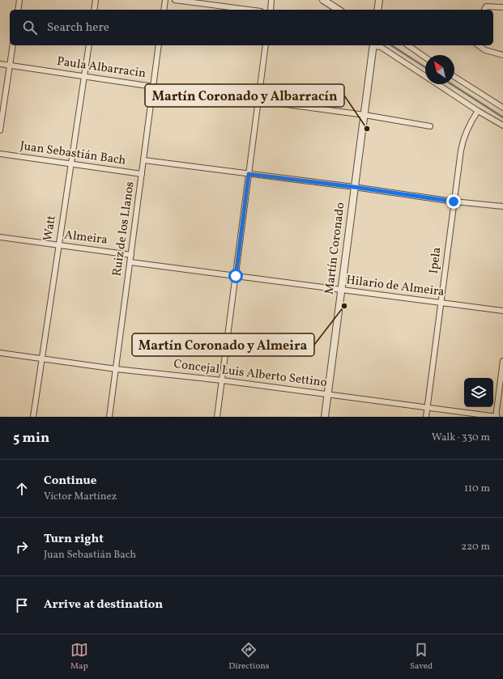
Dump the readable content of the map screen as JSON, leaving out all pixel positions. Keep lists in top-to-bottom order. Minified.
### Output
{"streets":{"street":["Paula Albarracin","Juan Sebastián Bach","Watt","Ruiz de los Llanos","Almeira","Martín Coronado","Ipela","Hilario de Almeira","Concejal Luis Alberto Settino"]},"crossings":[["Paula Albarracin","Watt"],["Paula Albarracin","Ruiz de los Llanos"],["Paula Albarracin","Martín Coronado"],["Juan Sebastián Bach","Watt"],["Juan Sebastián Bach","Ruiz de los Llanos"],["Juan Sebastián Bach","Martín Coronado"],["Juan Sebastián Bach","Ipela"],["Watt","Almeira"],["Watt","Concejal Luis Alberto Settino"],["Ruiz de los Llanos","Almeira"],["Ruiz de los Llanos","Hilario de Almeira"],["Ruiz de los Llanos","Concejal Luis Alberto Settino"],["Martín Coronado","Hilario de Almeira"],["Martín Coronado","Concejal Luis Alberto Settino"],["Ipela","Hilario de Almeira"],["Ipela","Concejal Luis Alberto Settino"]],"places":["Martín Coronado y Albarracín","Martín Coronado y Almeira"],"north":"top left","page":{"search":"Search here","heading":["5 min","Walk · 330 m"],"list":[["Continue","Víctor Martínez","110 m"],["Turn right","Juan Sebastián Bach","220 m"],"Arrive at destination"],"nav":["Map","Directions","Saved"]}}
